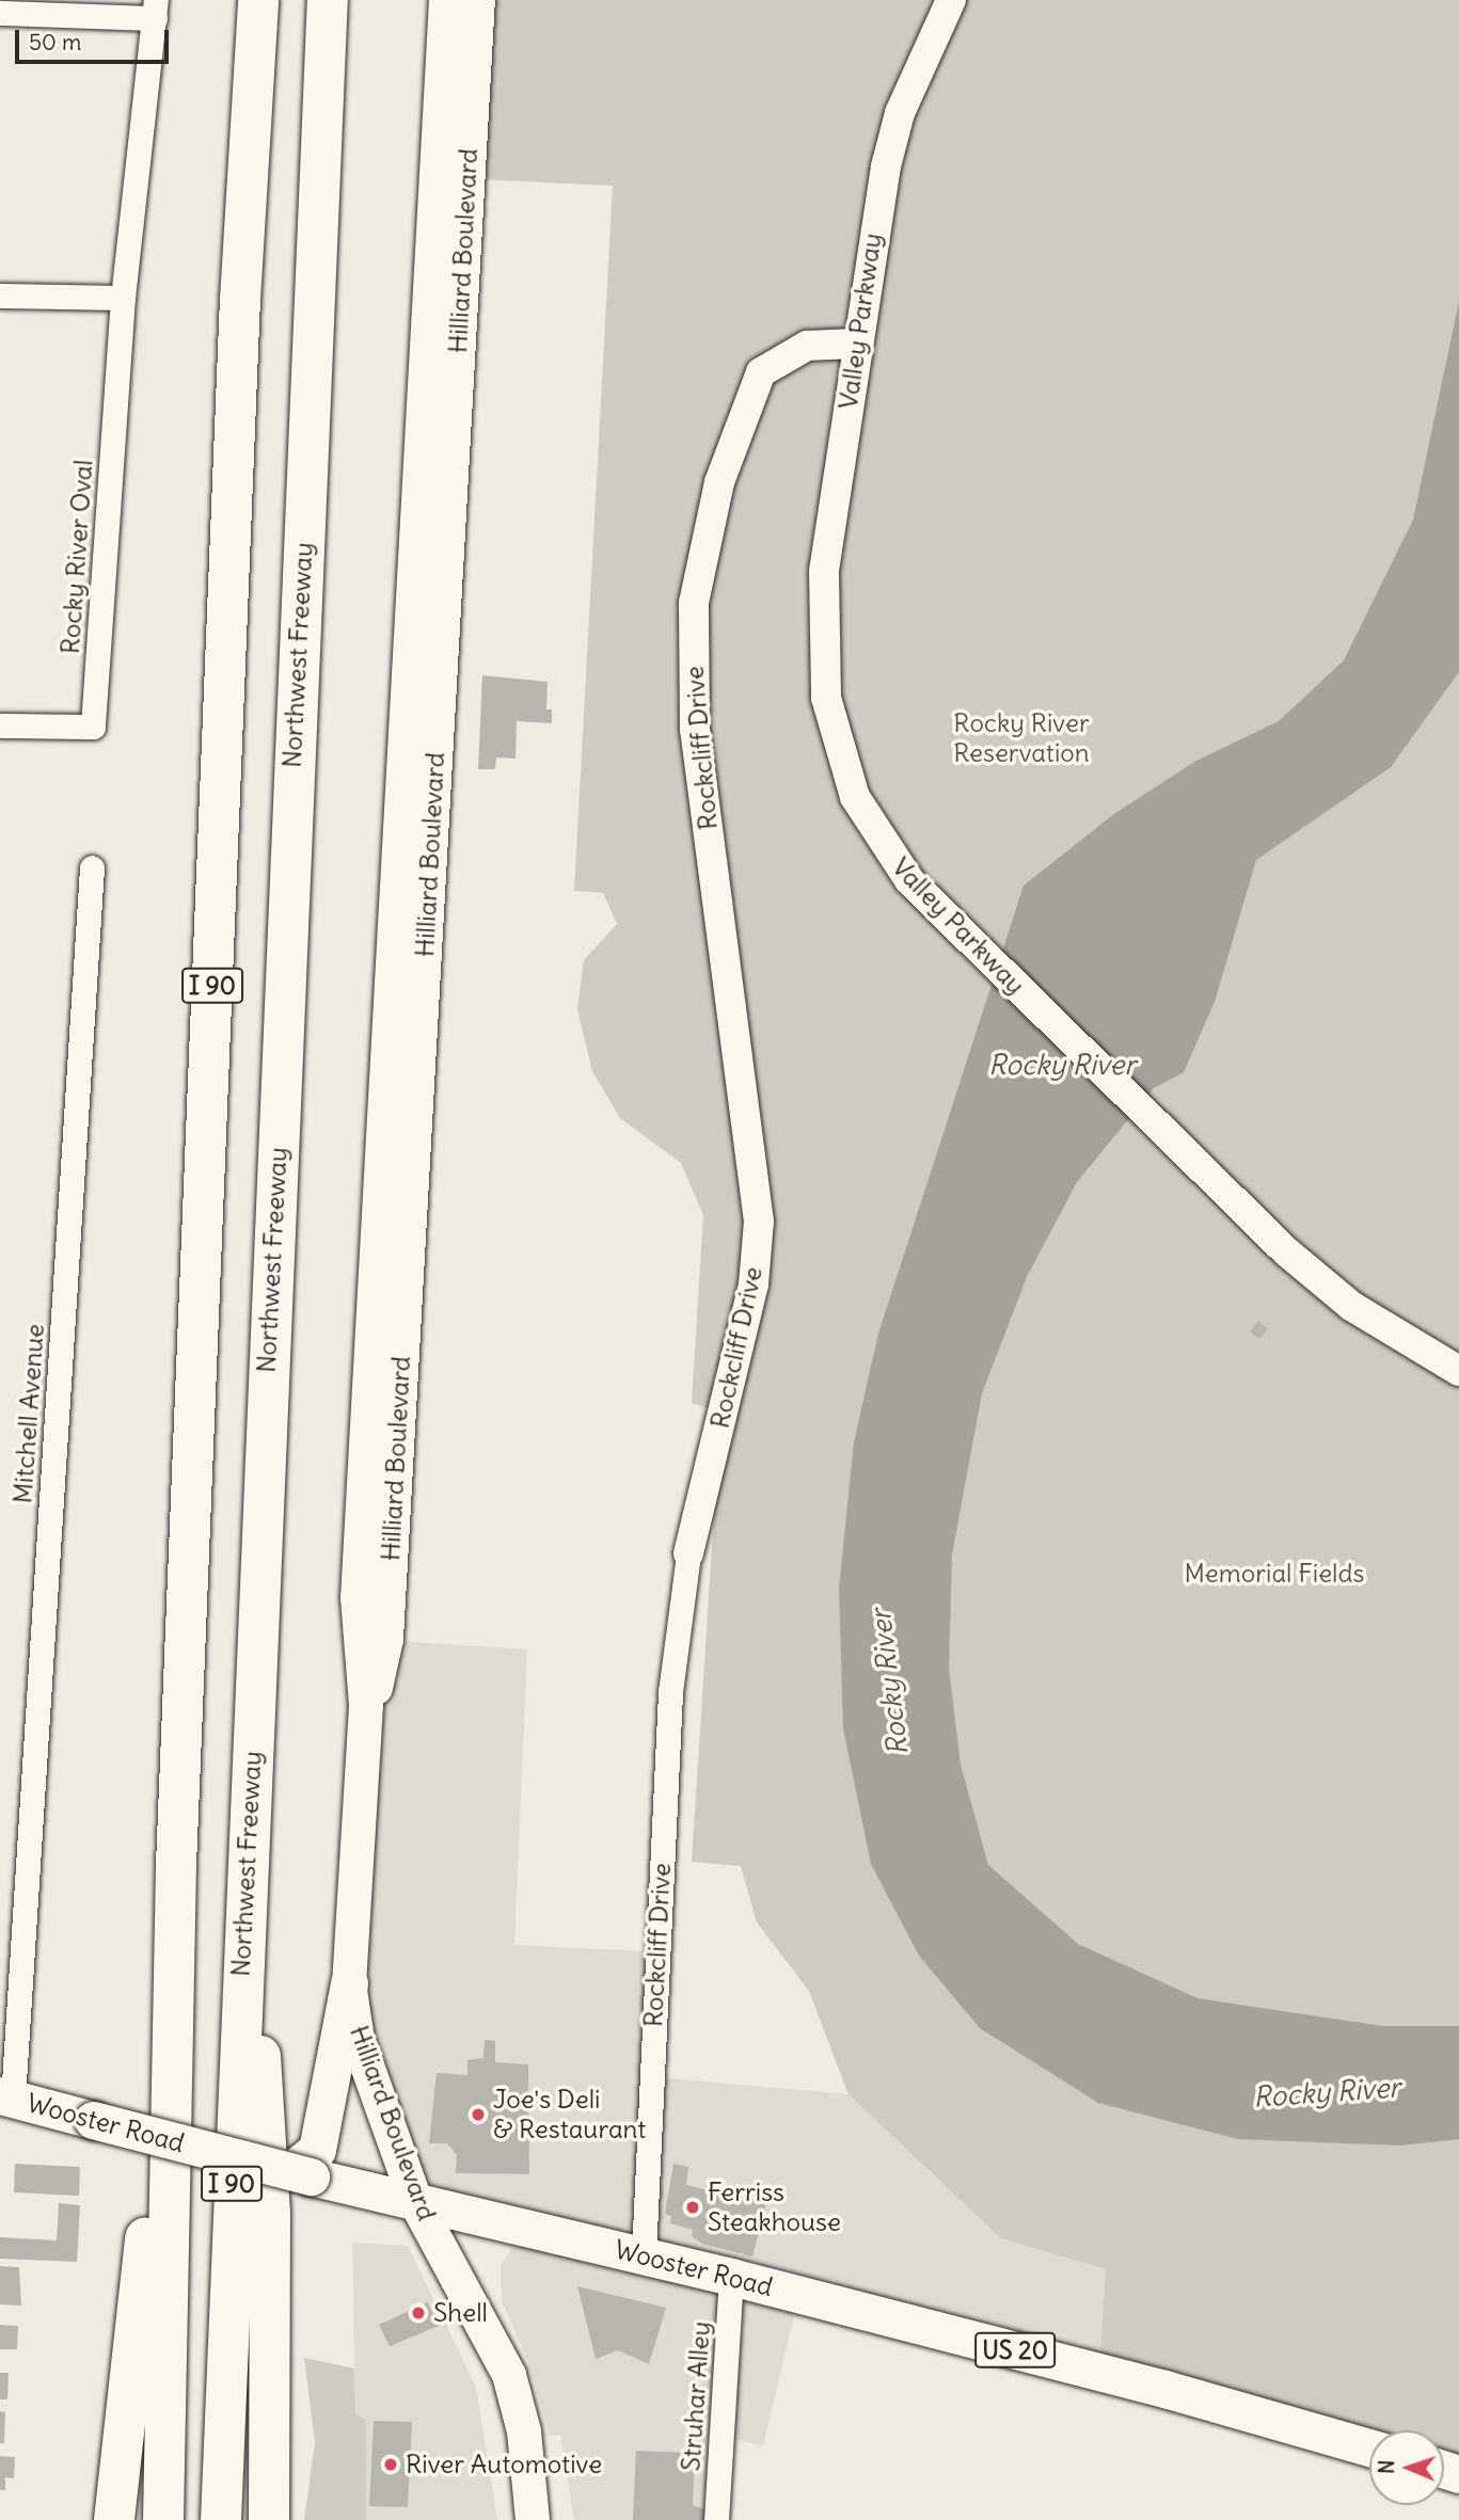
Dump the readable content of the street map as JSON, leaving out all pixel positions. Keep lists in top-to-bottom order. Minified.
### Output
{"streets":{"highway":["Northwest Freeway","I 90"],"main road":["Hilliard Boulevard","Wooster Road","US 20"],"street":["Valley Parkway","Rocky River Oval","Rockcliff Drive","Mitchell Avenue","Struhar Alley"]},"crossings":[["Hilliard Boulevard","Wooster Road"],["Valley Parkway","Rockcliff Drive"],["Rockcliff Drive","Wooster Road"],["Mitchell Avenue","Wooster Road"],["Wooster Road","Struhar Alley"]],"water":["Rocky River"],"parks":["Rocky River Reservation","Memorial Fields"],"places":["Joe's Deli & Restaurant","Ferriss Steakhouse","Shell","River Automotive"],"scale_bar":"50 m","north":"left"}
